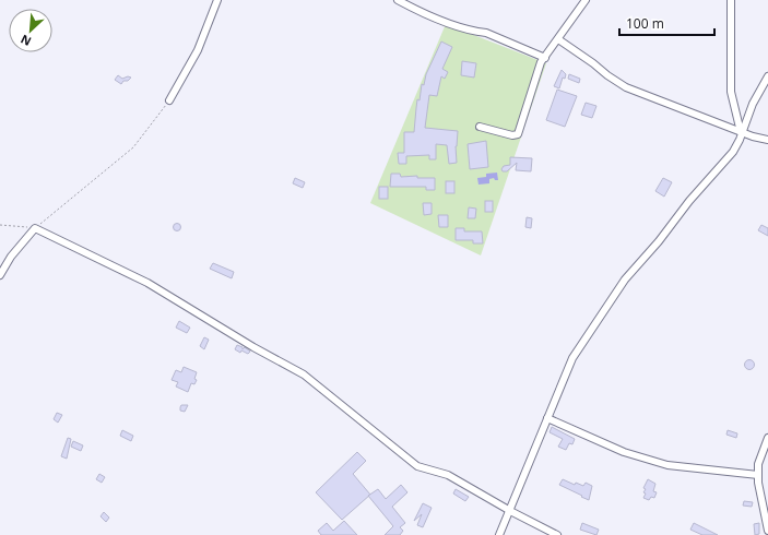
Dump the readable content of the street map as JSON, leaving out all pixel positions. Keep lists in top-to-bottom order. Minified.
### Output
{"scale_bar":"100 m","north":"bottom left"}
